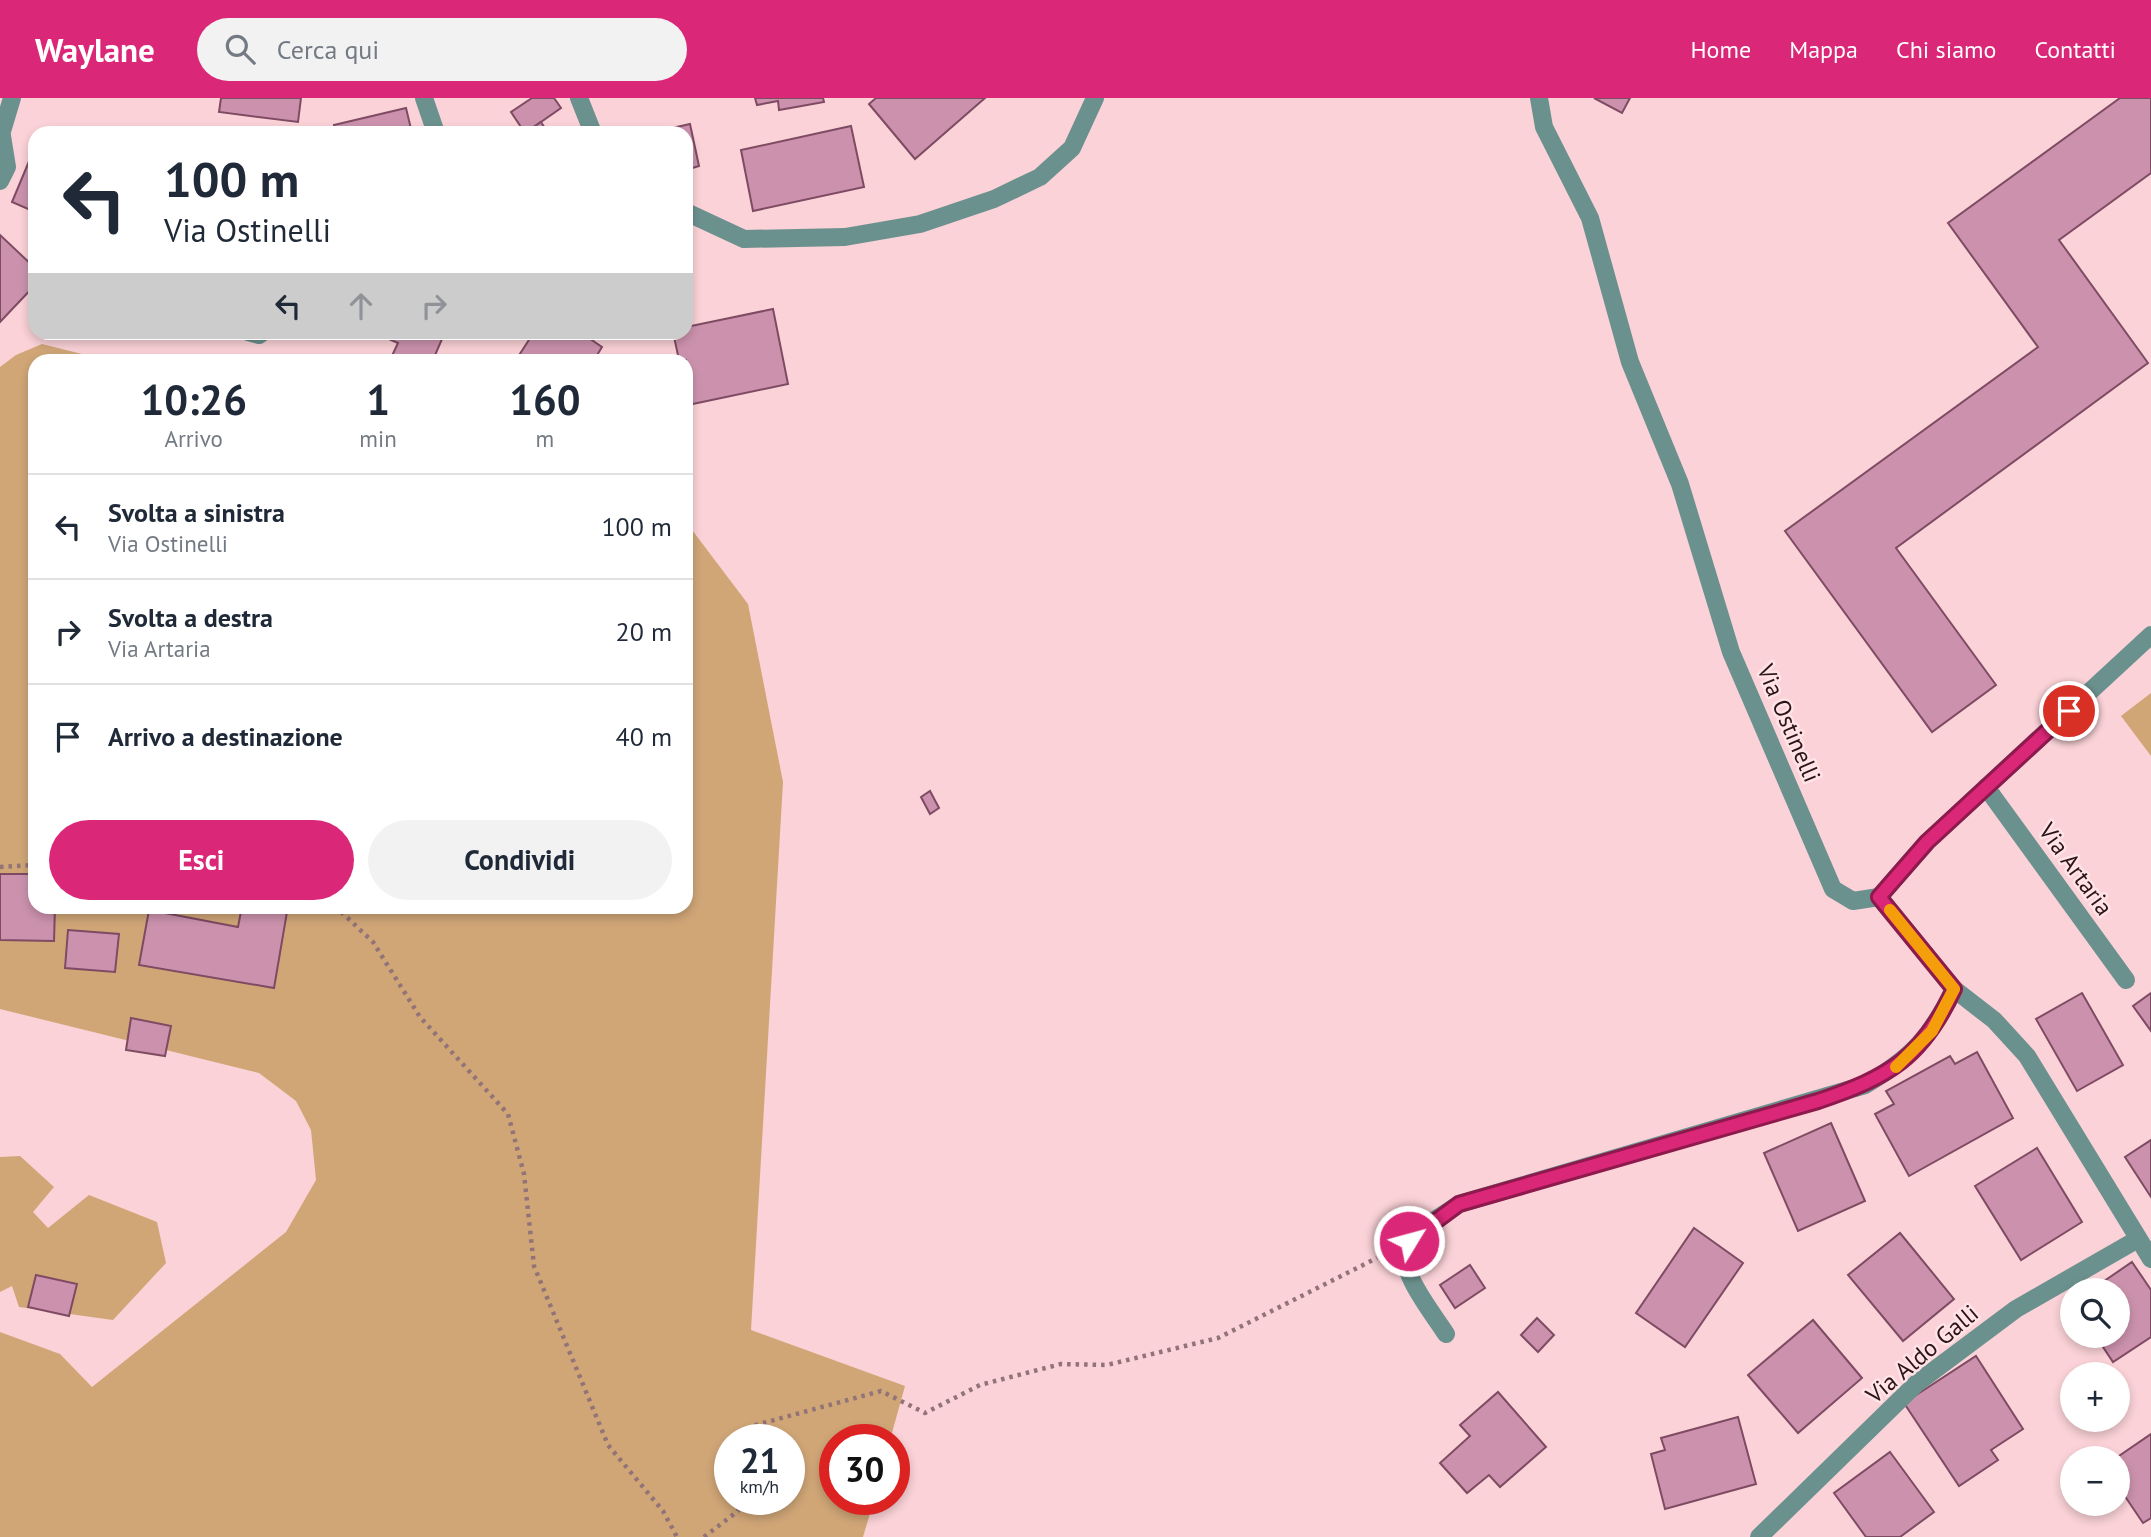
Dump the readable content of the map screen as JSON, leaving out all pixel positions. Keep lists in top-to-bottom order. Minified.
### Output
{"streets":{"street":["Via Ostinelli","Via Artaria","Via Aldo Galli"]},"page":{"header":"Waylane","search":"Cerca qui","nav":["Home","Mappa","Chi siamo","Contatti"],"turn":["100 m","Via Ostinelli"],"eta":["10:26","Arrivo","1","min","160","m"],"list":[{"name":"Svolta a sinistra","note":"Via Ostinelli","value":"100 m"},{"name":"Svolta a destra","note":"Via Artaria","value":"20 m"},{"name":"Arrivo a destinazione","value":"40 m"}],"buttons":["Esci","Condividi"],"map_buttons":["+","−"],"speed":"21 km/h","limit":"30"}}
